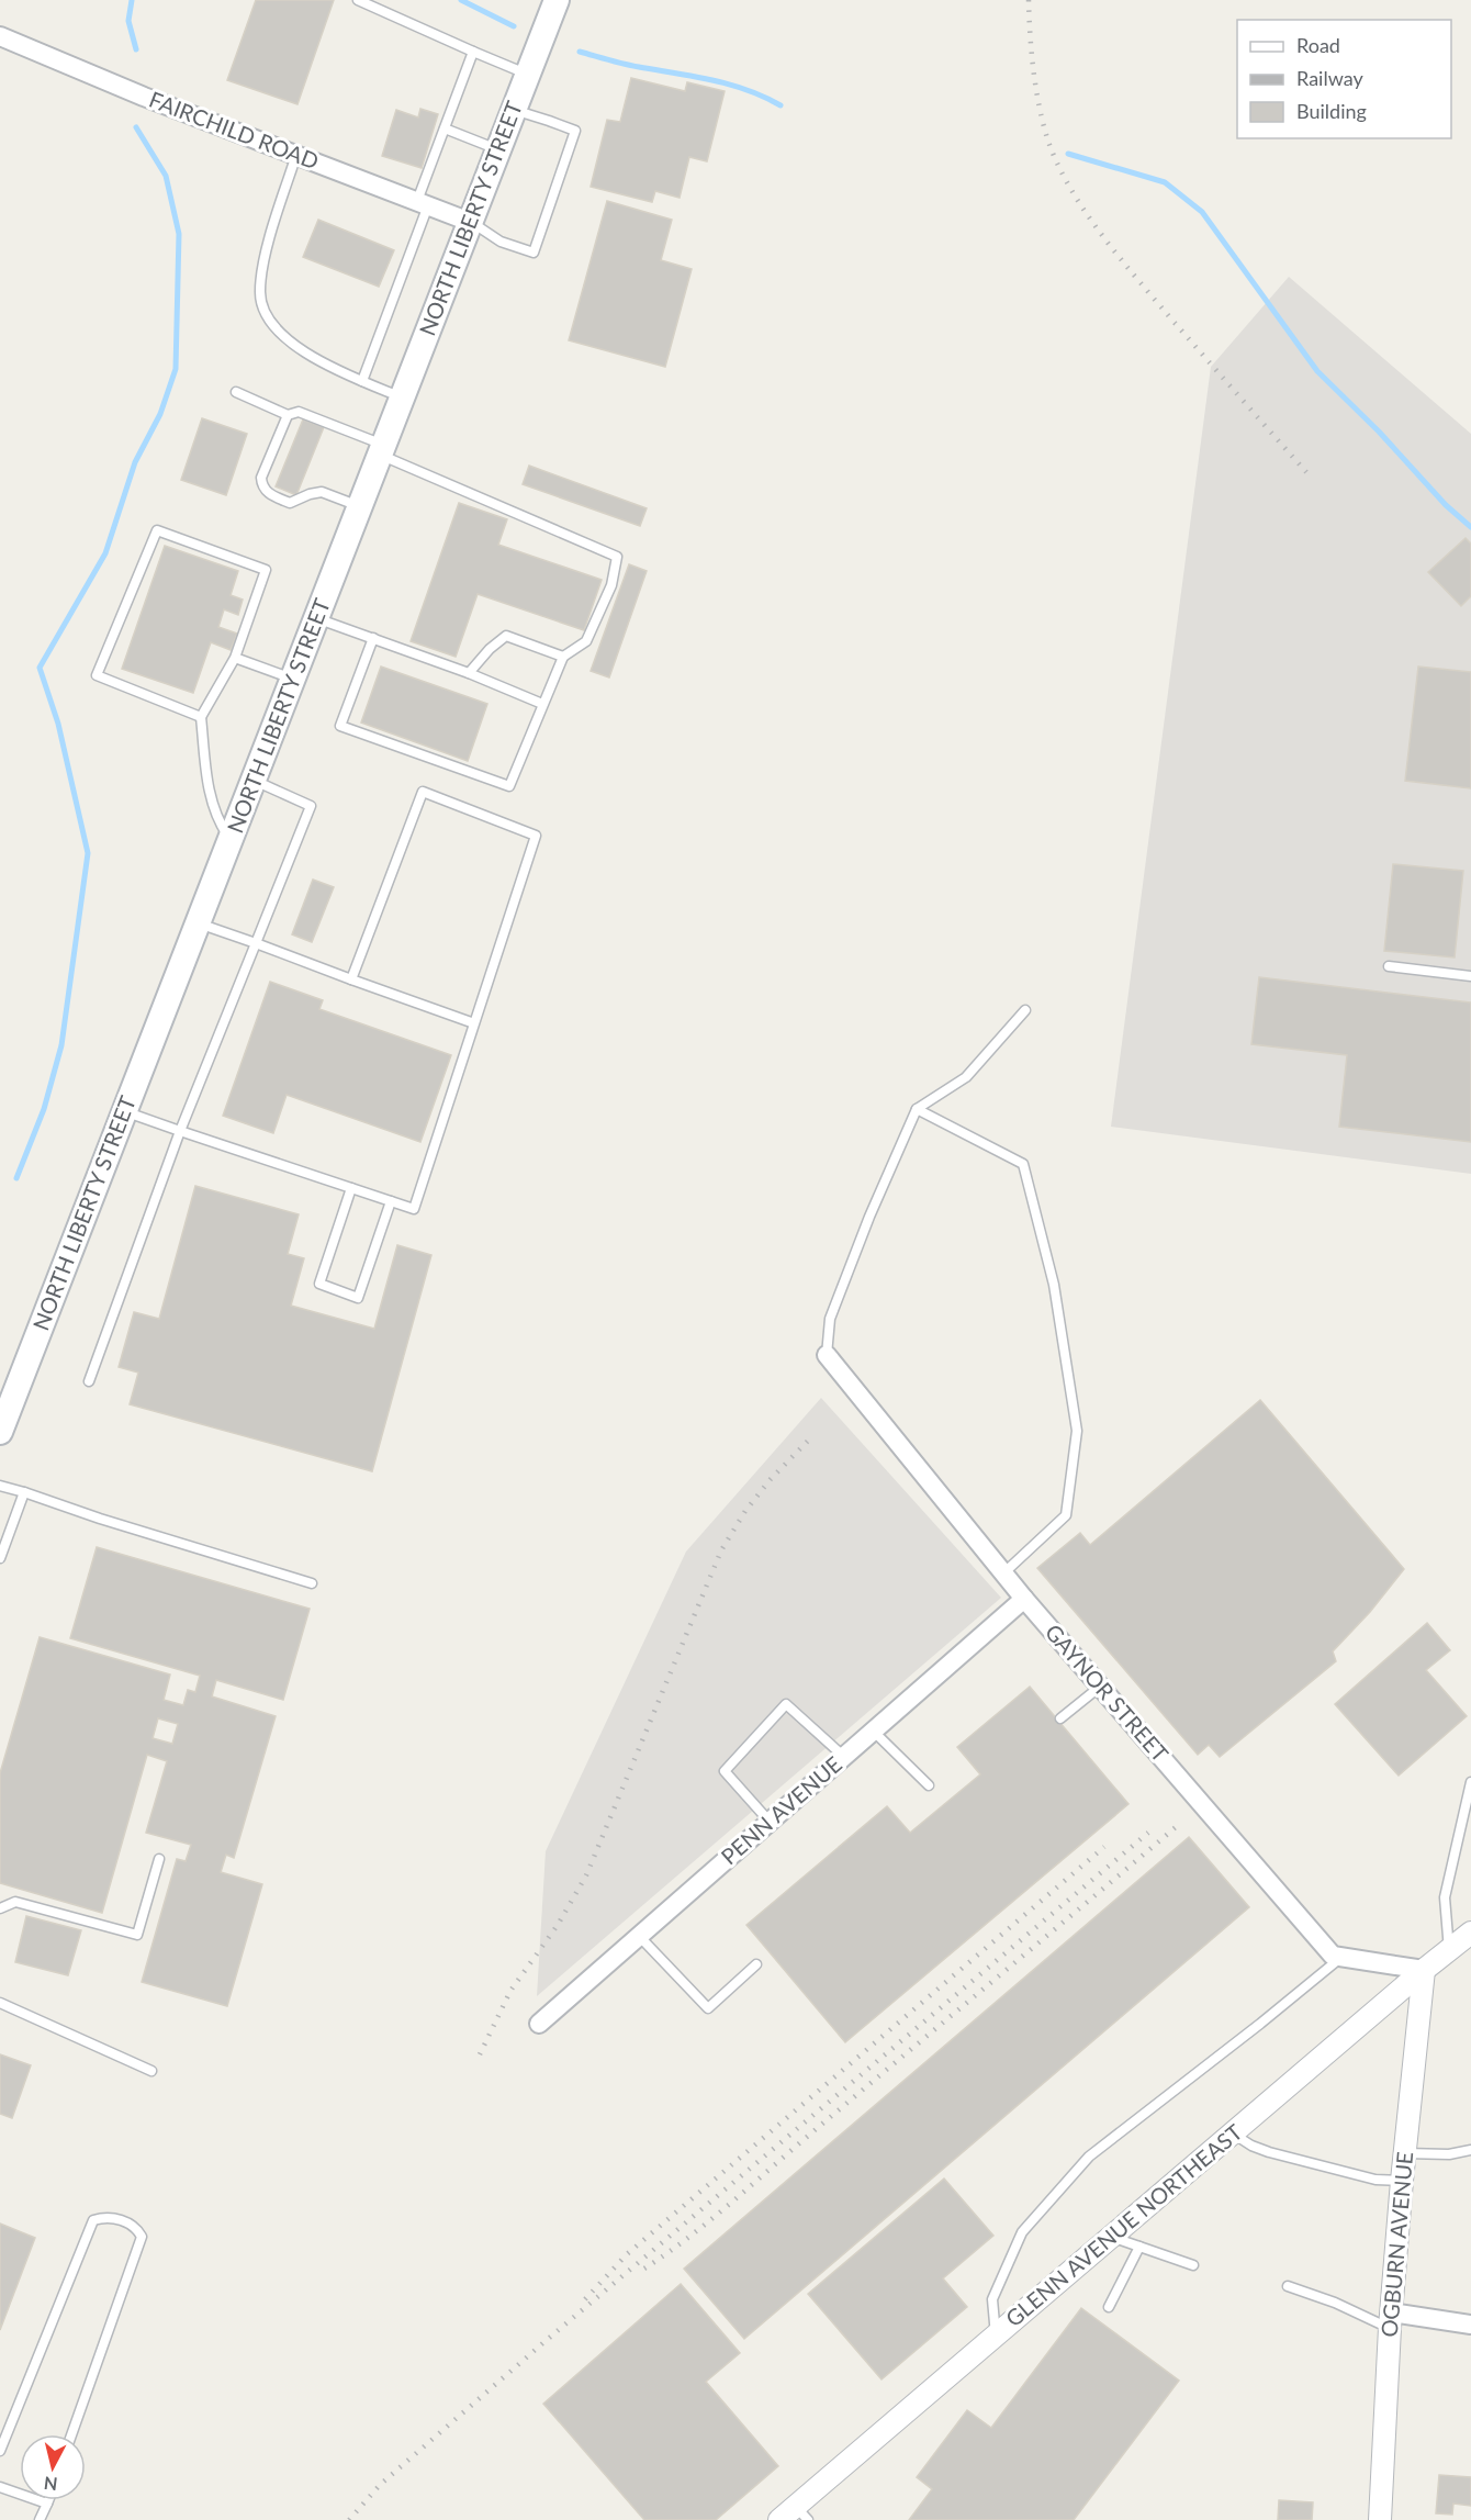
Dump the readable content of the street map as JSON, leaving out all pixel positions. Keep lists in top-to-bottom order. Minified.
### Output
{"streets":{"main road":["NORTH LIBERTY STREET"],"street":["FAIRCHILD ROAD","GAYNOR STREET","PENN AVENUE","GLENN AVENUE NORTHEAST","OGBURN AVENUE"]},"crossings":[["FAIRCHILD ROAD","NORTH LIBERTY STREET"],["GAYNOR STREET","PENN AVENUE"],["GAYNOR STREET","GLENN AVENUE NORTHEAST"],["GAYNOR STREET","OGBURN AVENUE"],["GLENN AVENUE NORTHEAST","OGBURN AVENUE"]],"legend":["Road","Railway","Building"],"north":"bottom"}
